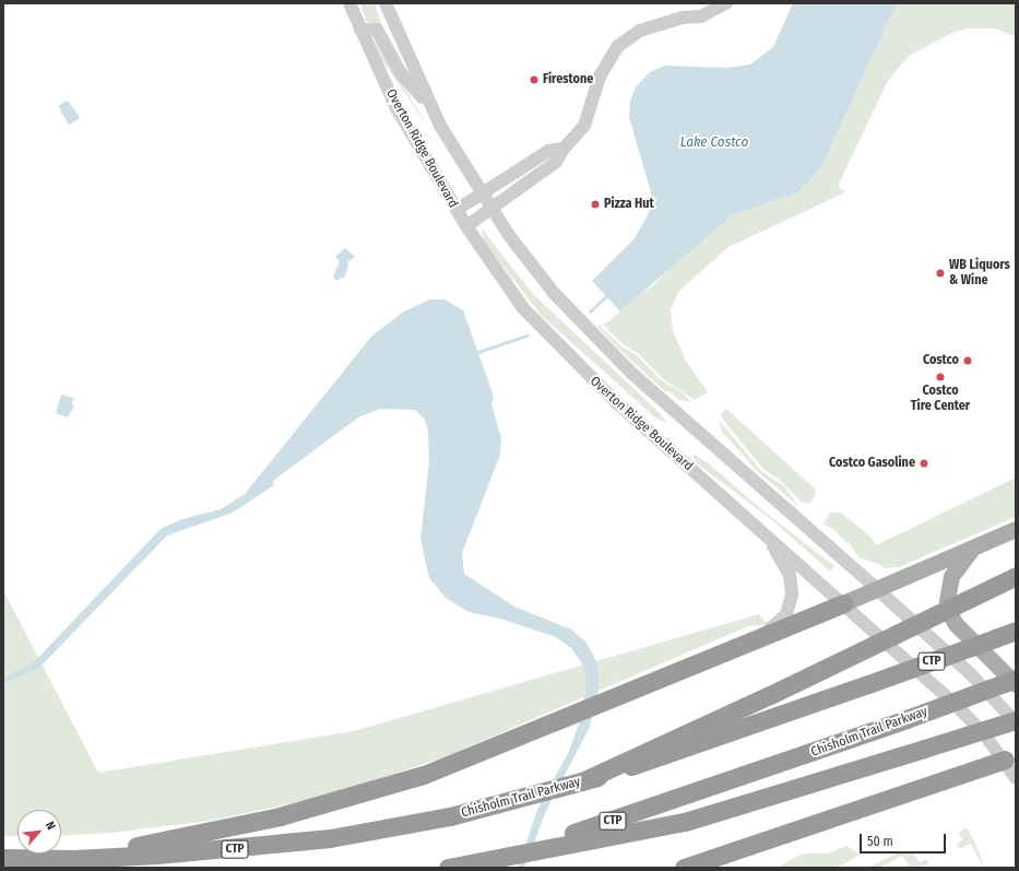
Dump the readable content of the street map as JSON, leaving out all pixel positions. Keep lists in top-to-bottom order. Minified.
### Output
{"streets":{"highway":["CTP","Chisholm Trail Parkway"],"street":["Overton Ridge Boulevard"]},"water":["Lake Costco"],"places":["Firestone","Pizza Hut","WB Liquors & Wine","Costco","Costco Tire Center","Costco Gasoline"],"scale_bar":"50 m","north":"top right"}
